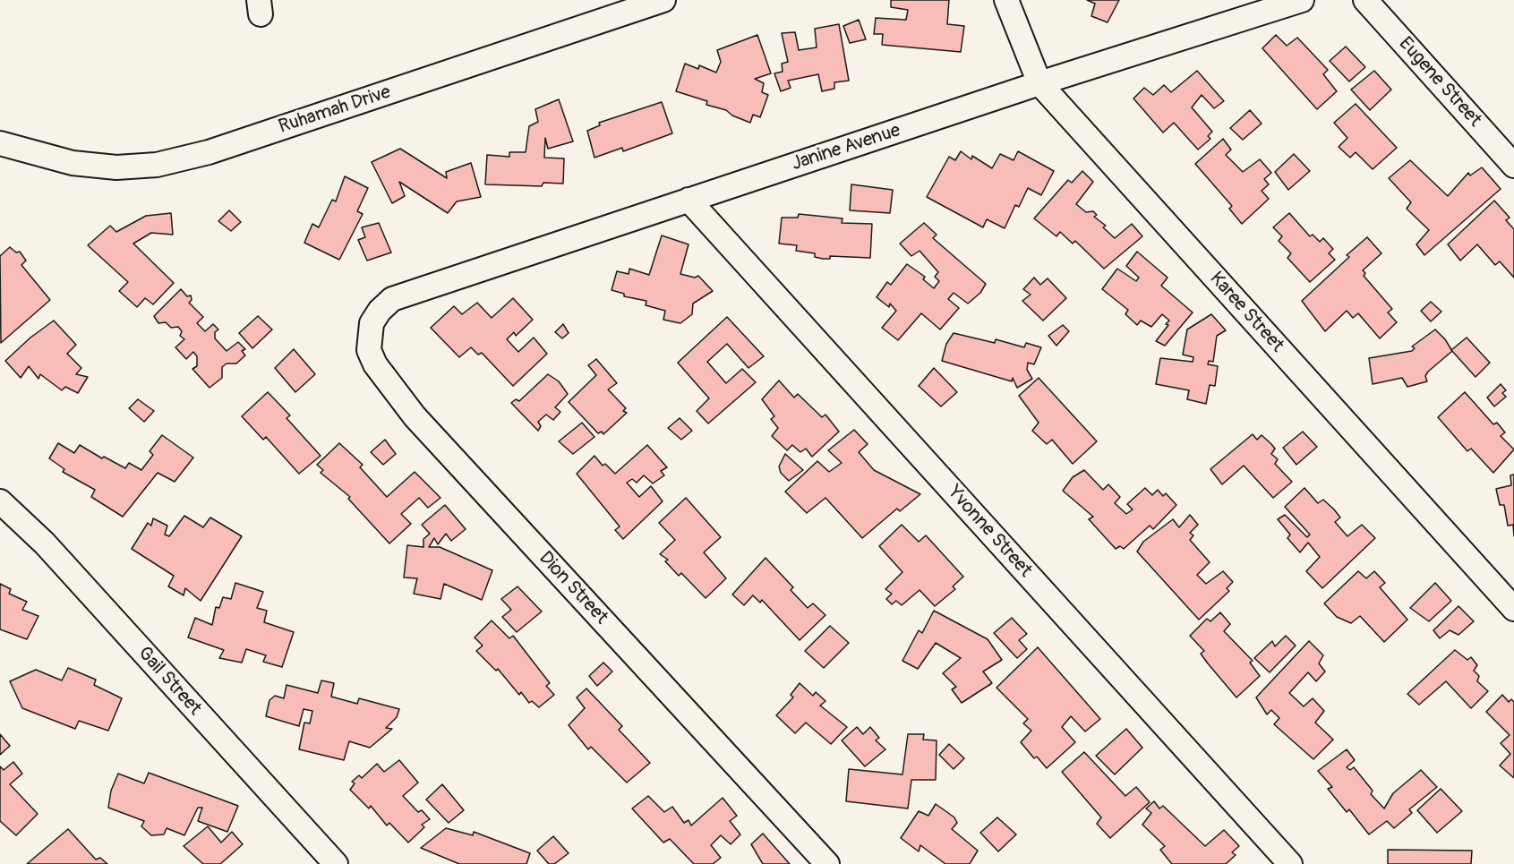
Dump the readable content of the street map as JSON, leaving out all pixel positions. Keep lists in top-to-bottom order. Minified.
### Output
{"streets":{"street":["Eugene Street","Ruhamah Drive","Janine Avenue","Karee Street","Yvonne Street","Dion Street","Gail Street"]},"crossings":[["Janine Avenue","Karee Street"],["Janine Avenue","Yvonne Street"],["Janine Avenue","Dion Street"]]}
